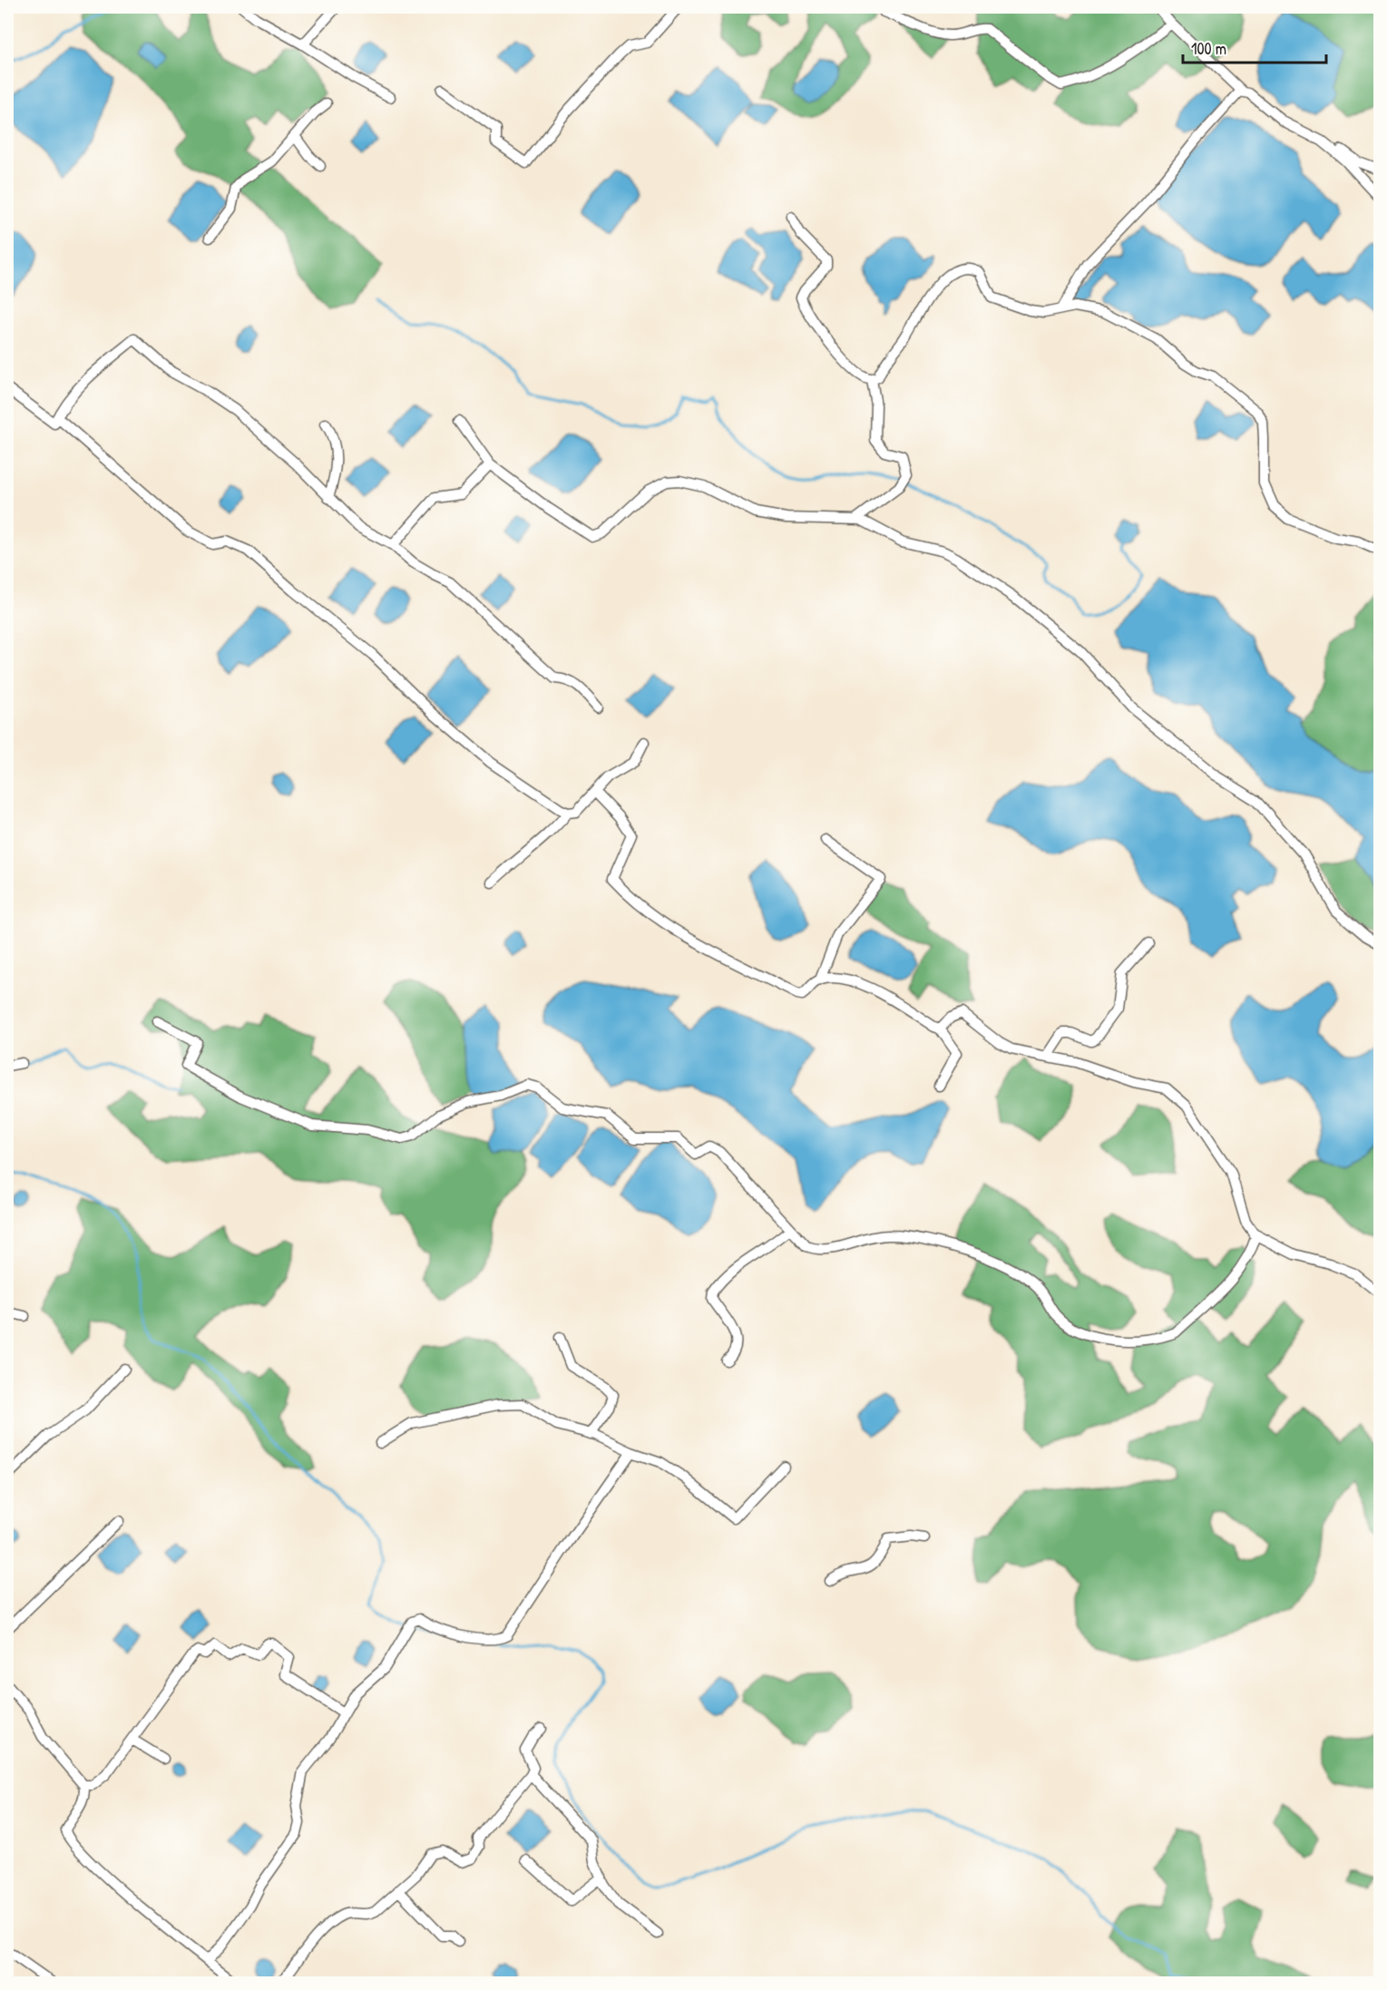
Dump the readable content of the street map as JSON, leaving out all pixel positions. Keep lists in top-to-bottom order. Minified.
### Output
{"scale_bar":"100 m"}
